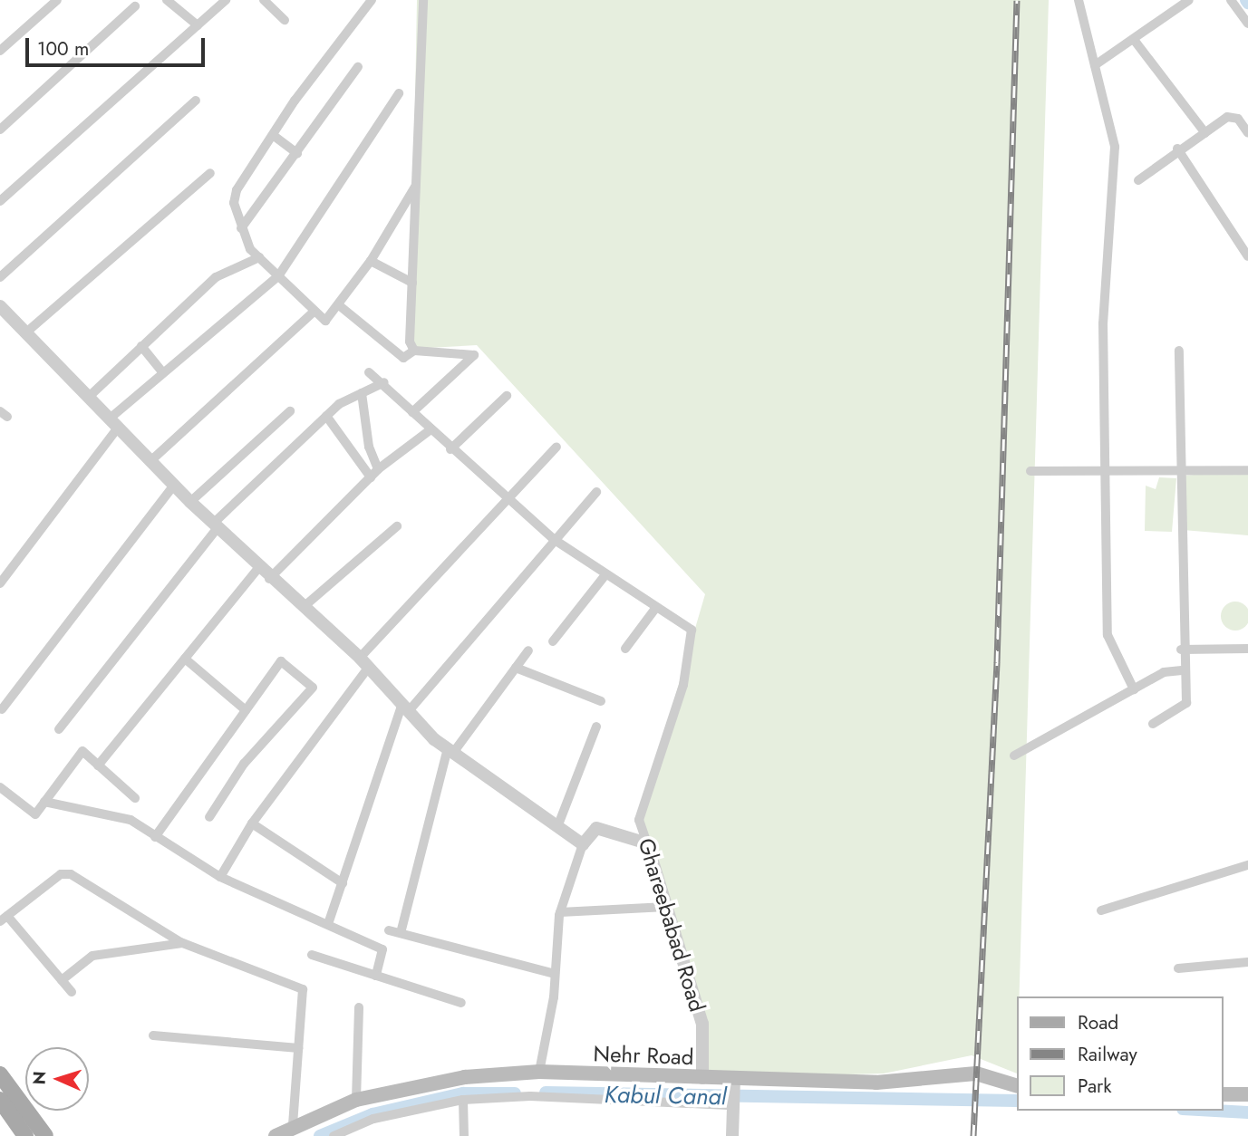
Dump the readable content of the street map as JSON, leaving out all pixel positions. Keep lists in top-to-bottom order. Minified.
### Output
{"streets":{"main road":["Nehr Road"],"street":["Ghareebabad Road"]},"crossings":[["Ghareebabad Road","Nehr Road"]],"water":["Kabul Canal"],"legend":["Road","Railway","Park"],"scale_bar":"100 m","north":"left"}
